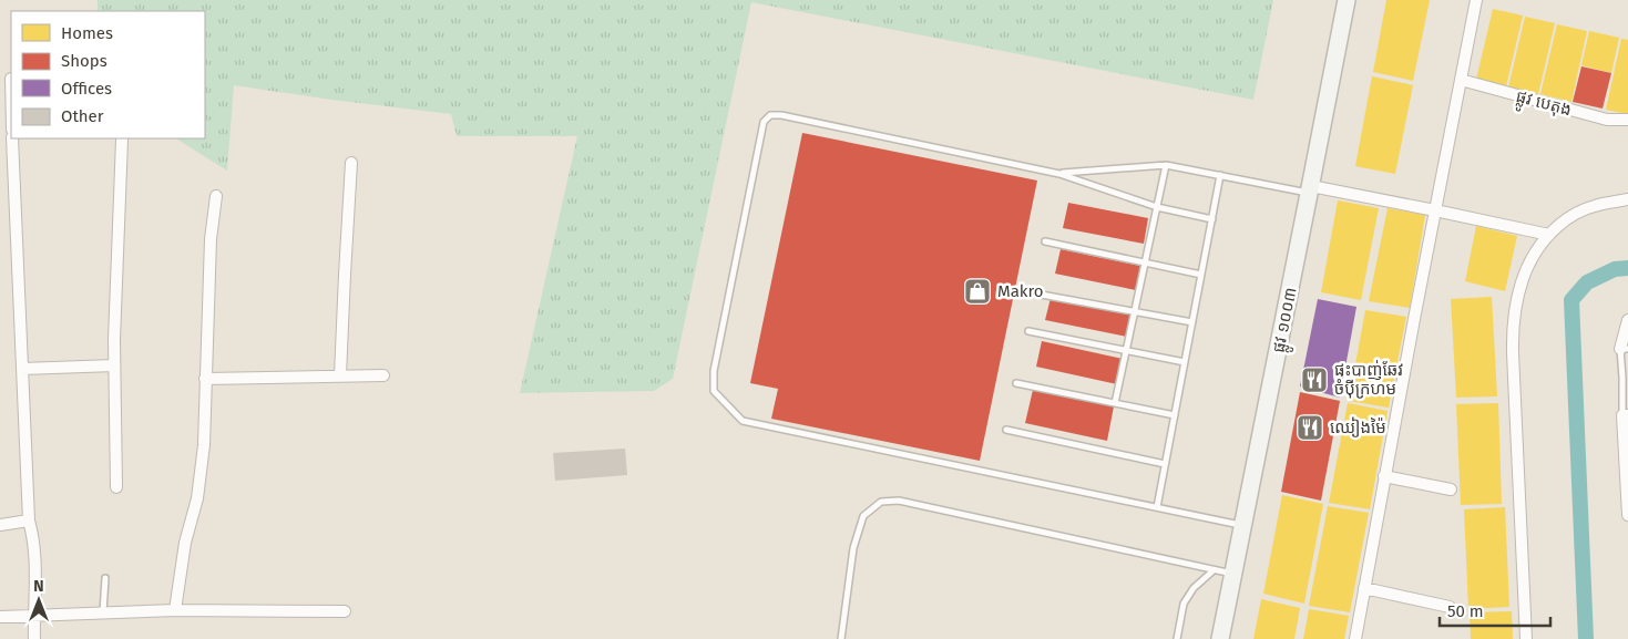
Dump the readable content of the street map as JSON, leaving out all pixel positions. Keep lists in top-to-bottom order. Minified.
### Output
{"streets":{"main road":["ផ្លូវ ១០០៣"],"street":["ផ្លូវ បេតុង"]},"places":{"shop":["Makro"],"restaurant":["ផ្ទះបាញ់ឆែវ ចំប៉ីក្រហម","ឈៀងម៉ៃ"]},"legend":["Homes","Shops","Offices","Other"],"scale_bar":"50 m","north":"top"}
